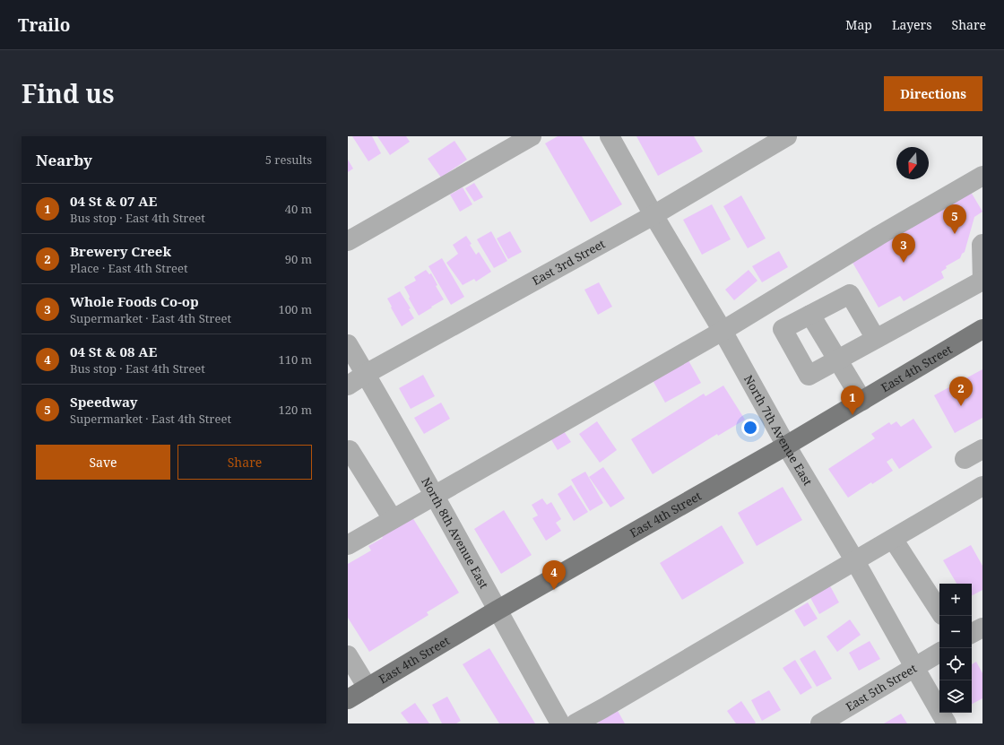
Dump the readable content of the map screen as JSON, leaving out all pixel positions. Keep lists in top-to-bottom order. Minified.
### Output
{"streets":{"main road":["East 4th Street"],"street":["East 3rd Street","North 7th Avenue East","North 8th Avenue East","East 5th Street"]},"crossings":[["East 3rd Street","North 7th Avenue East"],["East 3rd Street","North 8th Avenue East"],["East 4th Street","North 7th Avenue East"],["East 4th Street","North 8th Avenue East"],["North 7th Avenue East","East 5th Street"]],"north":"bottom","page":{"header":"Trailo","nav":["Map","Layers","Share"],"title":"Find us","buttons":["Directions",["Save","Share"]],"heading":["Nearby","5 results"],"list":[{"mark":"1","name":"04 St & 07 AE","note":"Bus stop · East 4th Street","value":"40 m"},{"mark":"2","name":"Brewery Creek","note":"Place · East 4th Street","value":"90 m"},{"mark":"3","name":"Whole Foods Co-op","note":"Supermarket · East 4th Street","value":"100 m"},{"mark":"4","name":"04 St & 08 AE","note":"Bus stop · East 4th Street","value":"110 m"},{"mark":"5","name":"Speedway","note":"Supermarket · East 4th Street","value":"120 m"}],"pins":["5","3","2","1","4"],"map_buttons":["+","−"]}}
